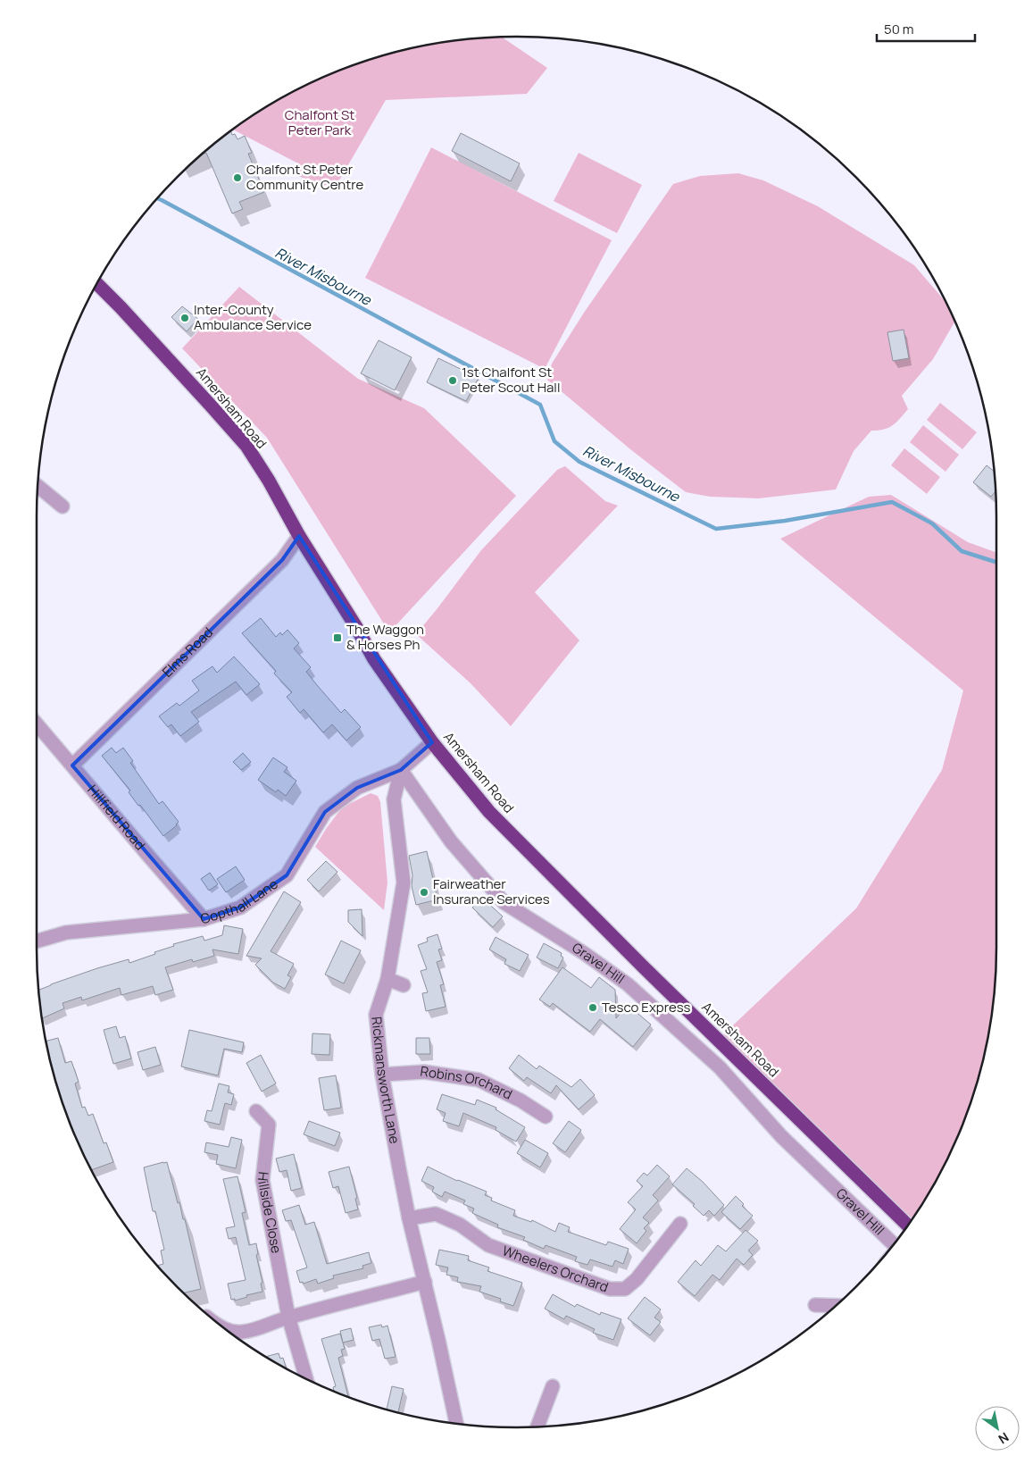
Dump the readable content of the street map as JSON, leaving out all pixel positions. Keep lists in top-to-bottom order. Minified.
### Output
{"streets":{"highway":["Amersham Road"],"street":["Elms Road","Hillfield Road","Copthall Lane","Gravel Hill","Rickmansworth Lane","Robins Orchard","Hillside Close","Wheelers Orchard"]},"crossings":[["Amersham Road","Elms Road"],["Elms Road","Hillfield Road"],["Hillfield Road","Copthall Lane"],["Copthall Lane","Gravel Hill"],["Copthall Lane","Rickmansworth Lane"],["Gravel Hill","Rickmansworth Lane"],["Rickmansworth Lane","Robins Orchard"],["Rickmansworth Lane","Wheelers Orchard"]],"water":["River Misbourne"],"parks":["Chalfont St Peter Park"],"places":{"other":["Chalfont St Peter Community Centre","Inter-County Ambulance Service","1st Chalfont St Peter Scout Hall","Fairweather Insurance Services","Tesco Express"],"transit":["The Waggon & Horses Ph"]},"scale_bar":"50 m","north":"bottom right"}
